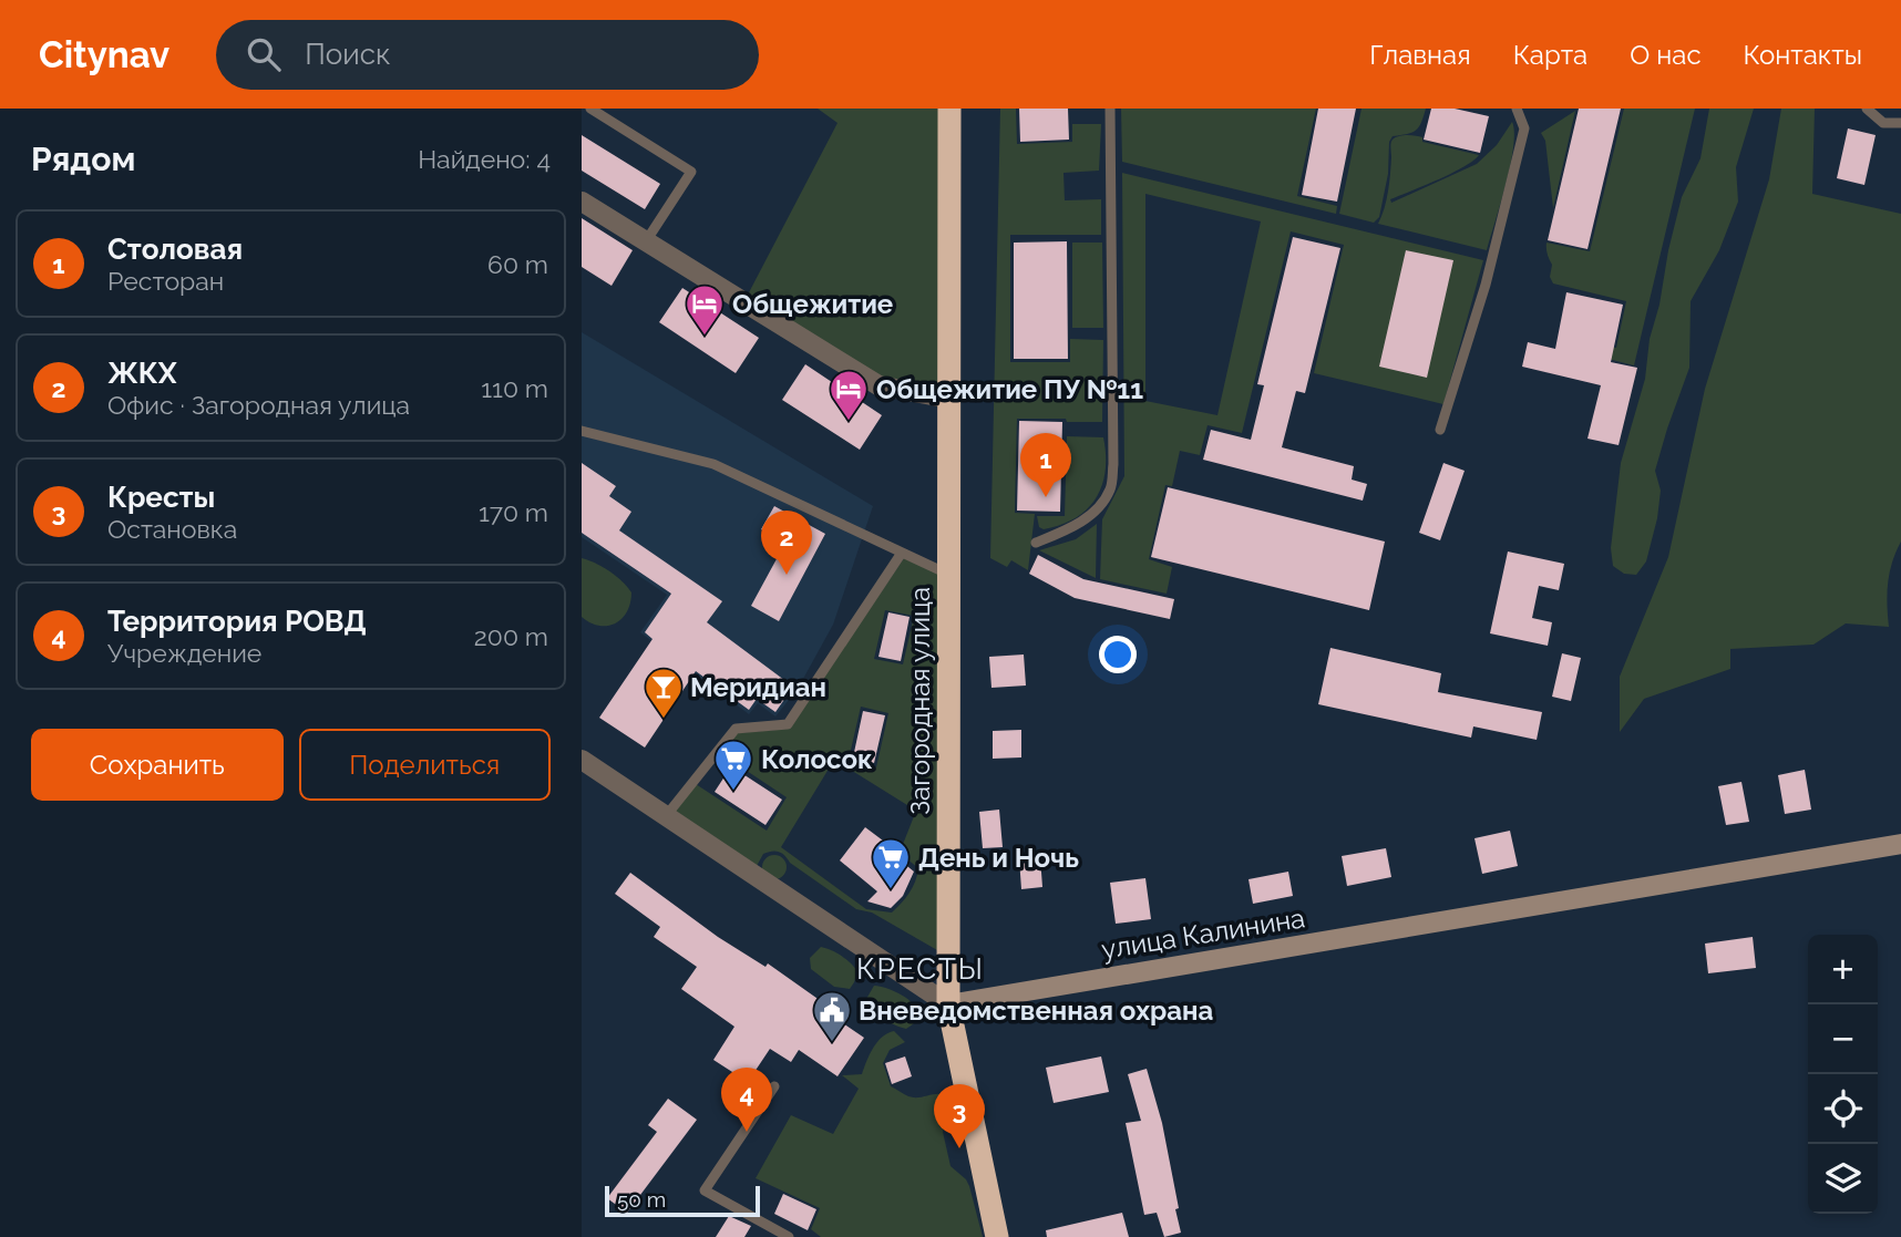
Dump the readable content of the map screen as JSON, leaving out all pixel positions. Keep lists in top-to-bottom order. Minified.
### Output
{"streets":{"highway":["Загородная улица"],"main road":["улица Калинина"]},"crossings":[["Загородная улица","улица Калинина"]],"districts":["КРЕСТЫ"],"places":{"hotel":["Общежитие","Общежитие ПУ №11"],"bar":["Меридиан"],"supermarket":["Колосок","День и Ночь"],"public building":["Вневедомственная охрана"]},"scale_bar":"50 m","page":{"header":"Citynav","search":"Поиск","nav":["Главная","Карта","О нас","Контакты"],"heading":["Рядом","Найдено: 4"],"list":[{"mark":"1","name":"Столовая","note":"Ресторан","value":"60 m"},{"mark":"2","name":"ЖКХ","note":"Офис · Загородная улица","value":"110 m"},{"mark":"3","name":"Кресты","note":"Остановка","value":"170 m"},{"mark":"4","name":"Территория РОВД","note":"Учреждение","value":"200 m"}],"pins":["1","2","4","3"],"buttons":["Сохранить","Поделиться"],"map_buttons":["+","−"],"scale":"50 m"}}
